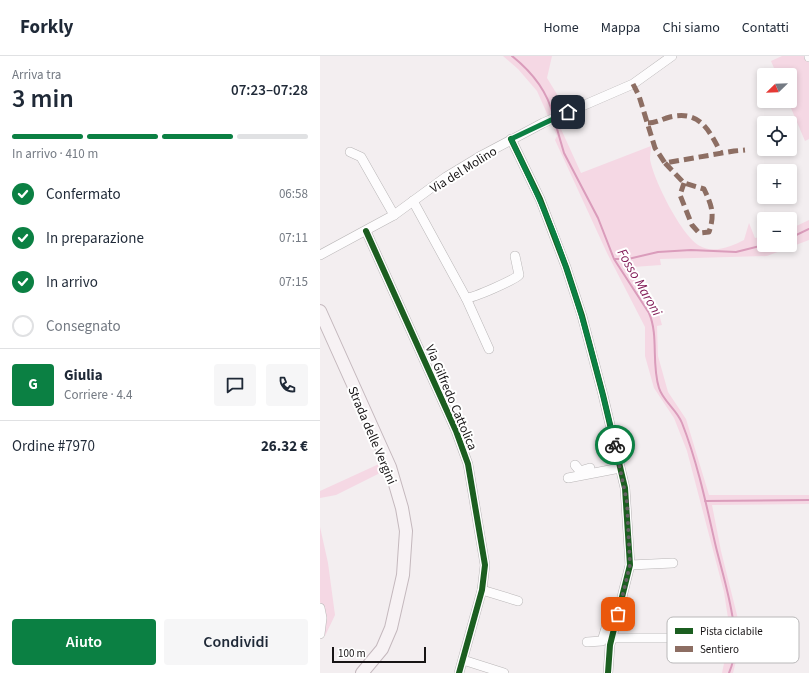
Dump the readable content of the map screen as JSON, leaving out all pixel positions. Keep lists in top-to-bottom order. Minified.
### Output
{"streets":{"main road":["Strada delle Vergini"],"street":["Via del Molino","Via Gilfredo Cattolica"]},"crossings":[["Via del Molino","Via Gilfredo Cattolica"]],"water":["Fosso Maroni"],"legend":["Pista ciclabile","Sentiero"],"scale_bar":"100 m","north":"bottom left","page":{"header":"Forkly","nav":["Home","Mappa","Chi siamo","Contatti"],"heading":["3 min","Arriva tra","07:23–07:28"],"panel":["Giulia","Corriere · 4.4","Ordine #7970","26.32 €"],"map_buttons":["+","−"],"bar":"In arrivo · 410 m","list":[["Confermato","06:58"],["In preparazione","07:11"],["In arrivo","07:15"],"Consegnato"],"round":"G","buttons":["Aiuto","Condividi"],"scale":"100 m"}}
